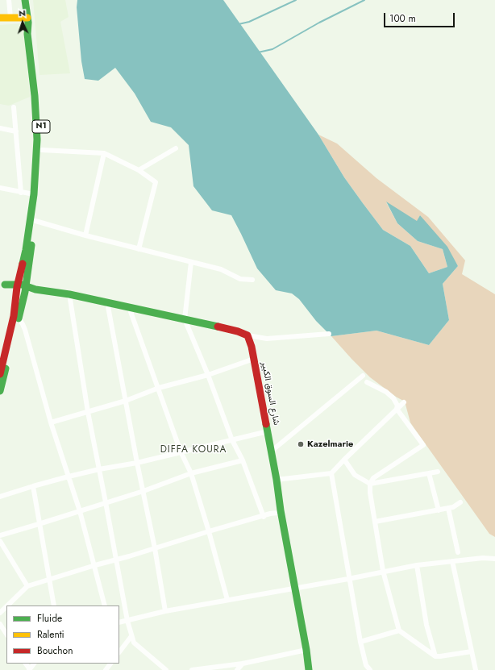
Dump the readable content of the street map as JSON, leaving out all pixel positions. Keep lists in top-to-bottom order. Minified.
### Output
{"streets":{"main road":["N1","شارع السوق الكبير"]},"districts":["DIFFA KOURA"],"places":["Kazelmarie"],"legend":["Fluide","Ralenti","Bouchon"],"scale_bar":"100 m","north":"top"}
